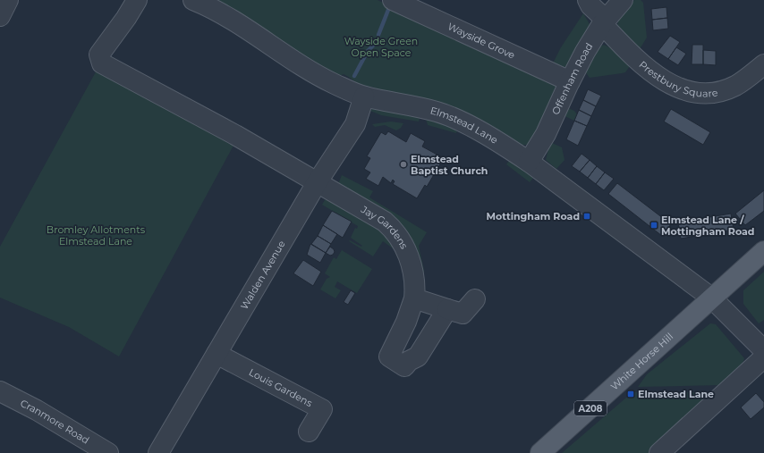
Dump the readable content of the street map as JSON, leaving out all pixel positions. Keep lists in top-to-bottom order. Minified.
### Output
{"streets":{"main road":["White Horse Hill","A208"],"street":["Wayside Grove","Prestbury Square","Offenham Road","Elmstead Lane","Jay Gardens","Walden Avenue","Louis Gardens","Cranmore Road"]},"crossings":[["Wayside Grove","Offenham Road"],["Prestbury Square","Offenham Road"],["Offenham Road","Elmstead Lane"],["Elmstead Lane","Walden Avenue"],["Elmstead Lane","White Horse Hill"],["Elmstead Lane","A208"],["Jay Gardens","Walden Avenue"],["Walden Avenue","Louis Gardens"],["White Horse Hill","A208"]],"parks":["Wayside Green Open Space","Bromley Allotments Elmstead Lane"],"places":{"other":["Elmstead Baptist Church"],"transit":["Mottingham Road","Elmstead Lane / Mottingham Road","Elmstead Lane"]}}
